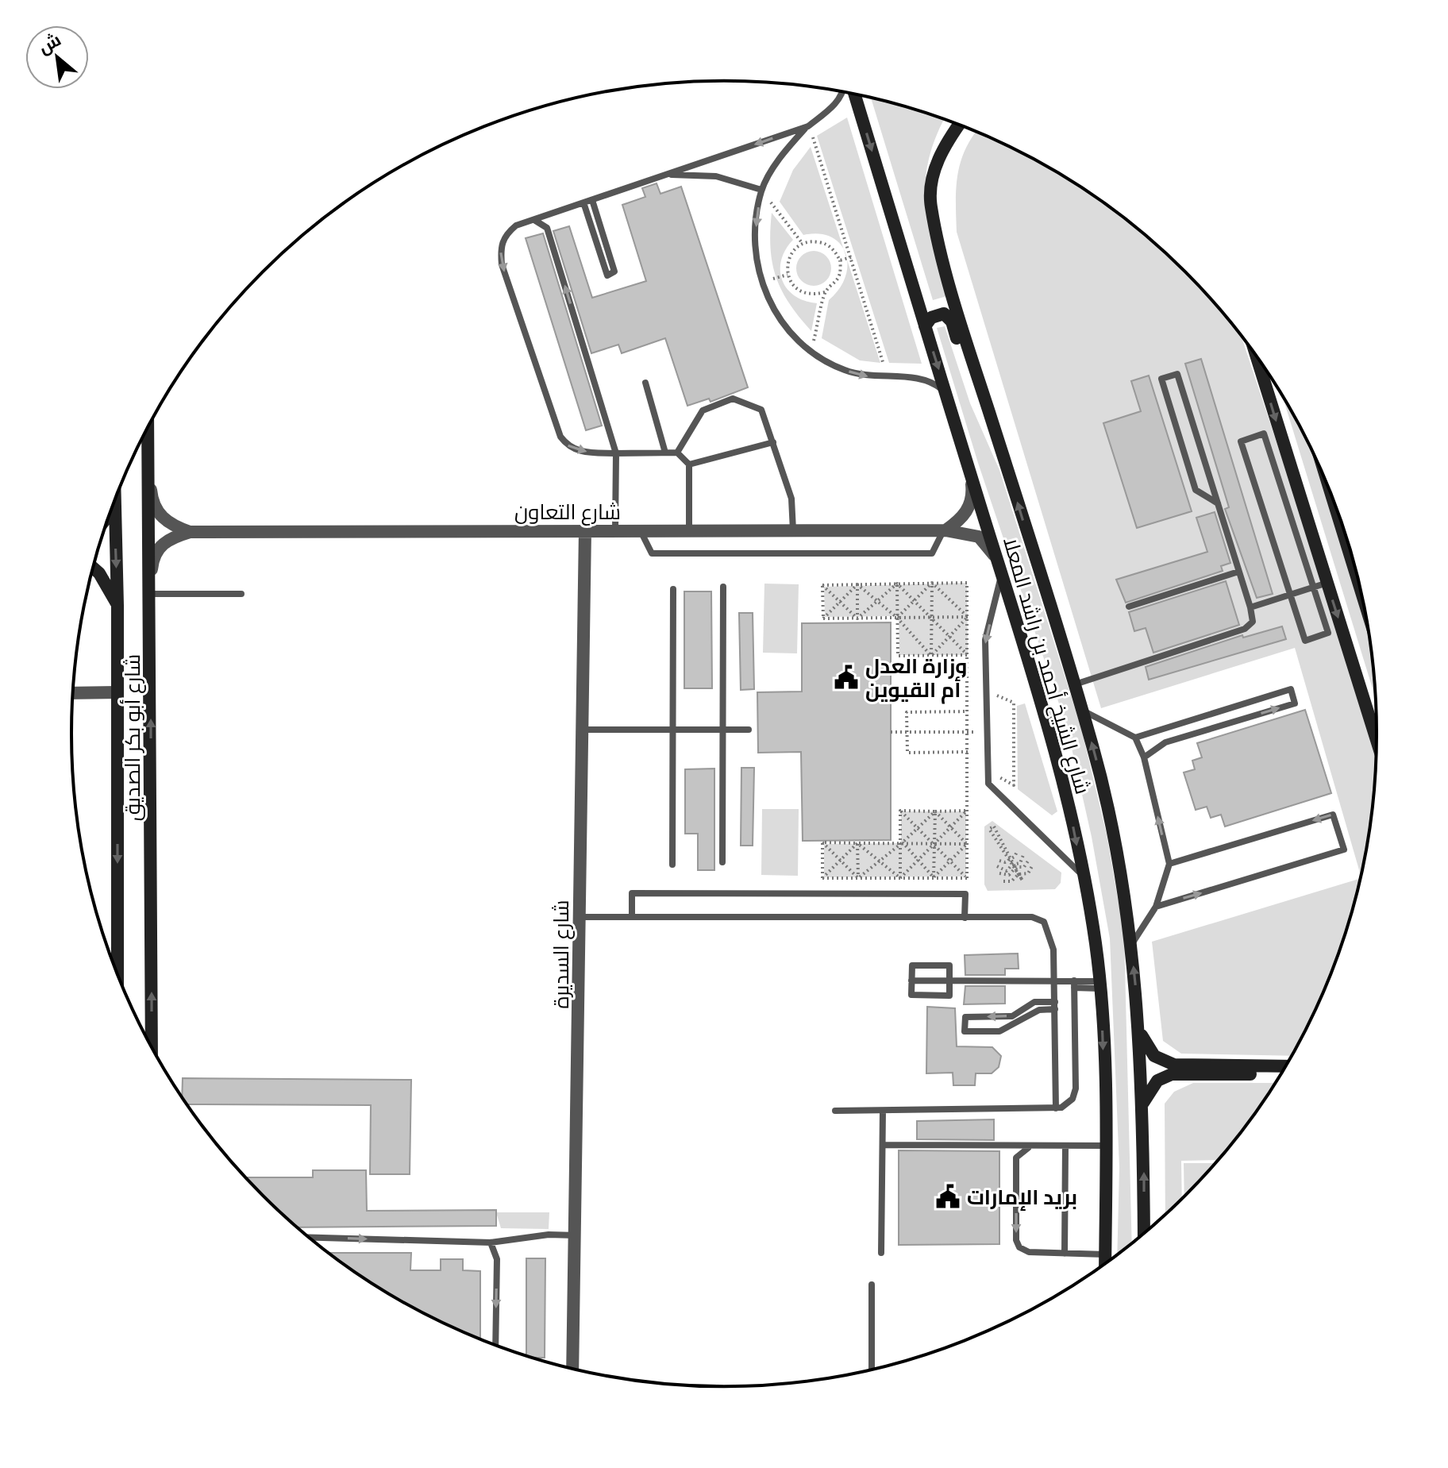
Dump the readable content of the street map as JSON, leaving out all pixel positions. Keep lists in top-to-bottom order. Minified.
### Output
{"streets":{"street":["شارع التعاون","شارع الشيخ أحمد بن راشد المعلا","شارع أبو بكر الصديق","شارع السديرة"]},"crossings":[["شارع التعاون","شارع الشيخ أحمد بن راشد المعلا"],["شارع التعاون","شارع أبو بكر الصديق"],["شارع التعاون","شارع السديرة"]],"places":{"public building":["وزارة العدل أم القيوين","بريد الإمارات"]},"north":"top left"}
